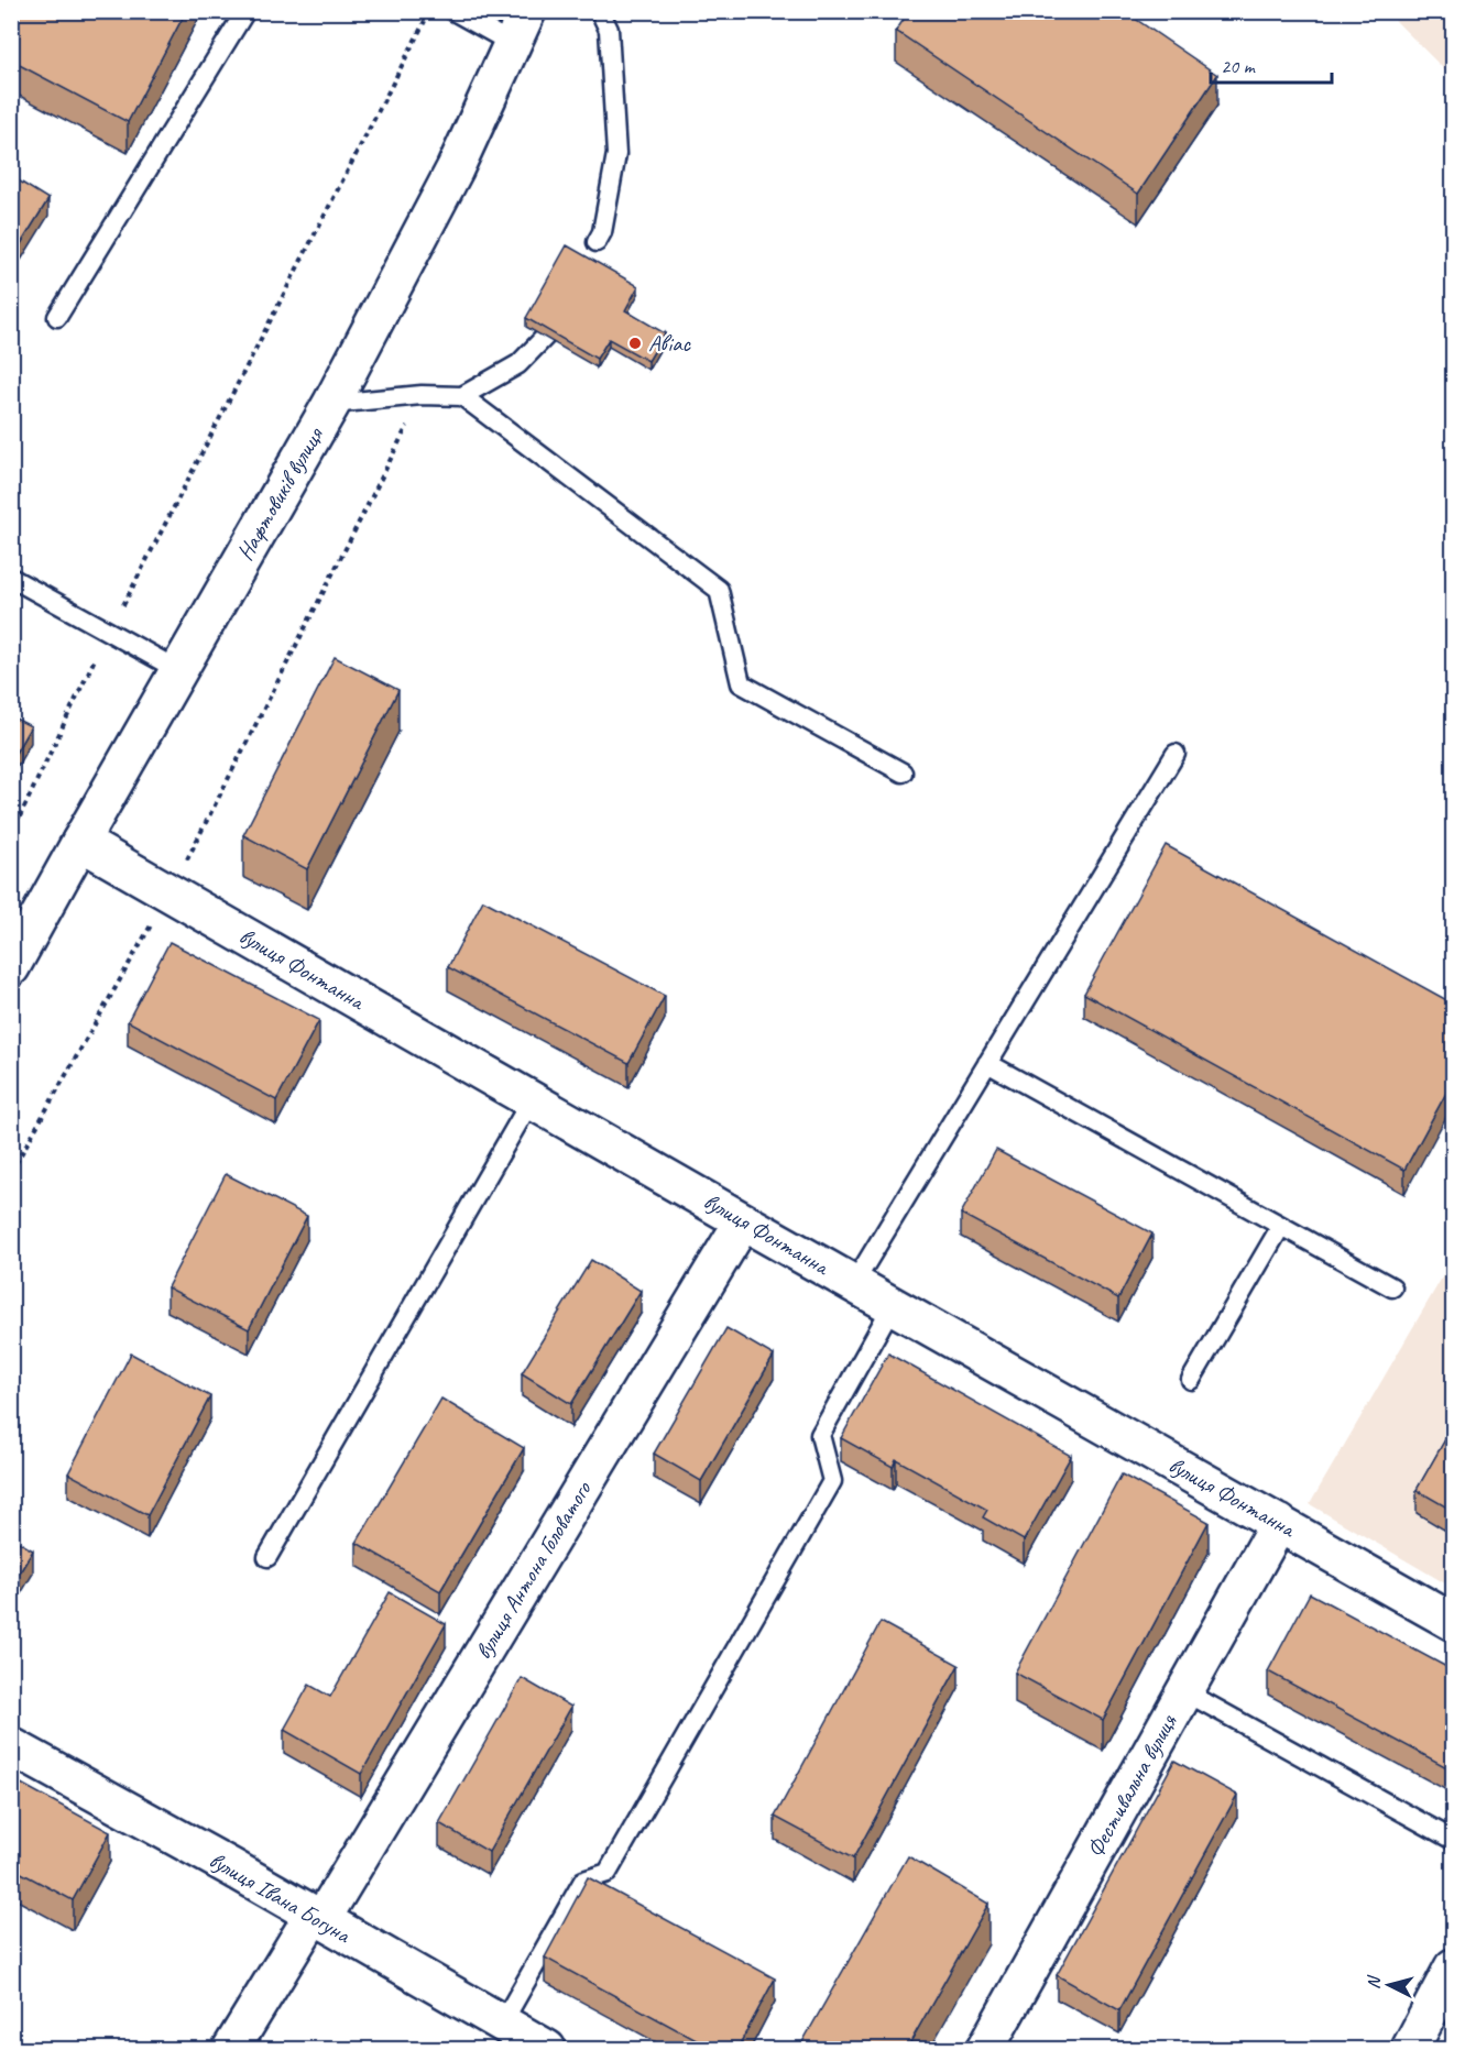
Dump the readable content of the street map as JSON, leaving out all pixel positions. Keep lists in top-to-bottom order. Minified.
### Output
{"streets":{"street":["Нафтовиків вулиця","вулиця Фонтанна","вулиця Антона Головатого","Фестивальна вулиця","вулиця Івана Богуна"]},"crossings":[["Нафтовиків вулиця","вулиця Фонтанна"],["вулиця Фонтанна","вулиця Антона Головатого"],["вулиця Фонтанна","Фестивальна вулиця"],["вулиця Антона Головатого","вулиця Івана Богуна"]],"places":["Авіас"],"scale_bar":"20 m","north":"left"}
